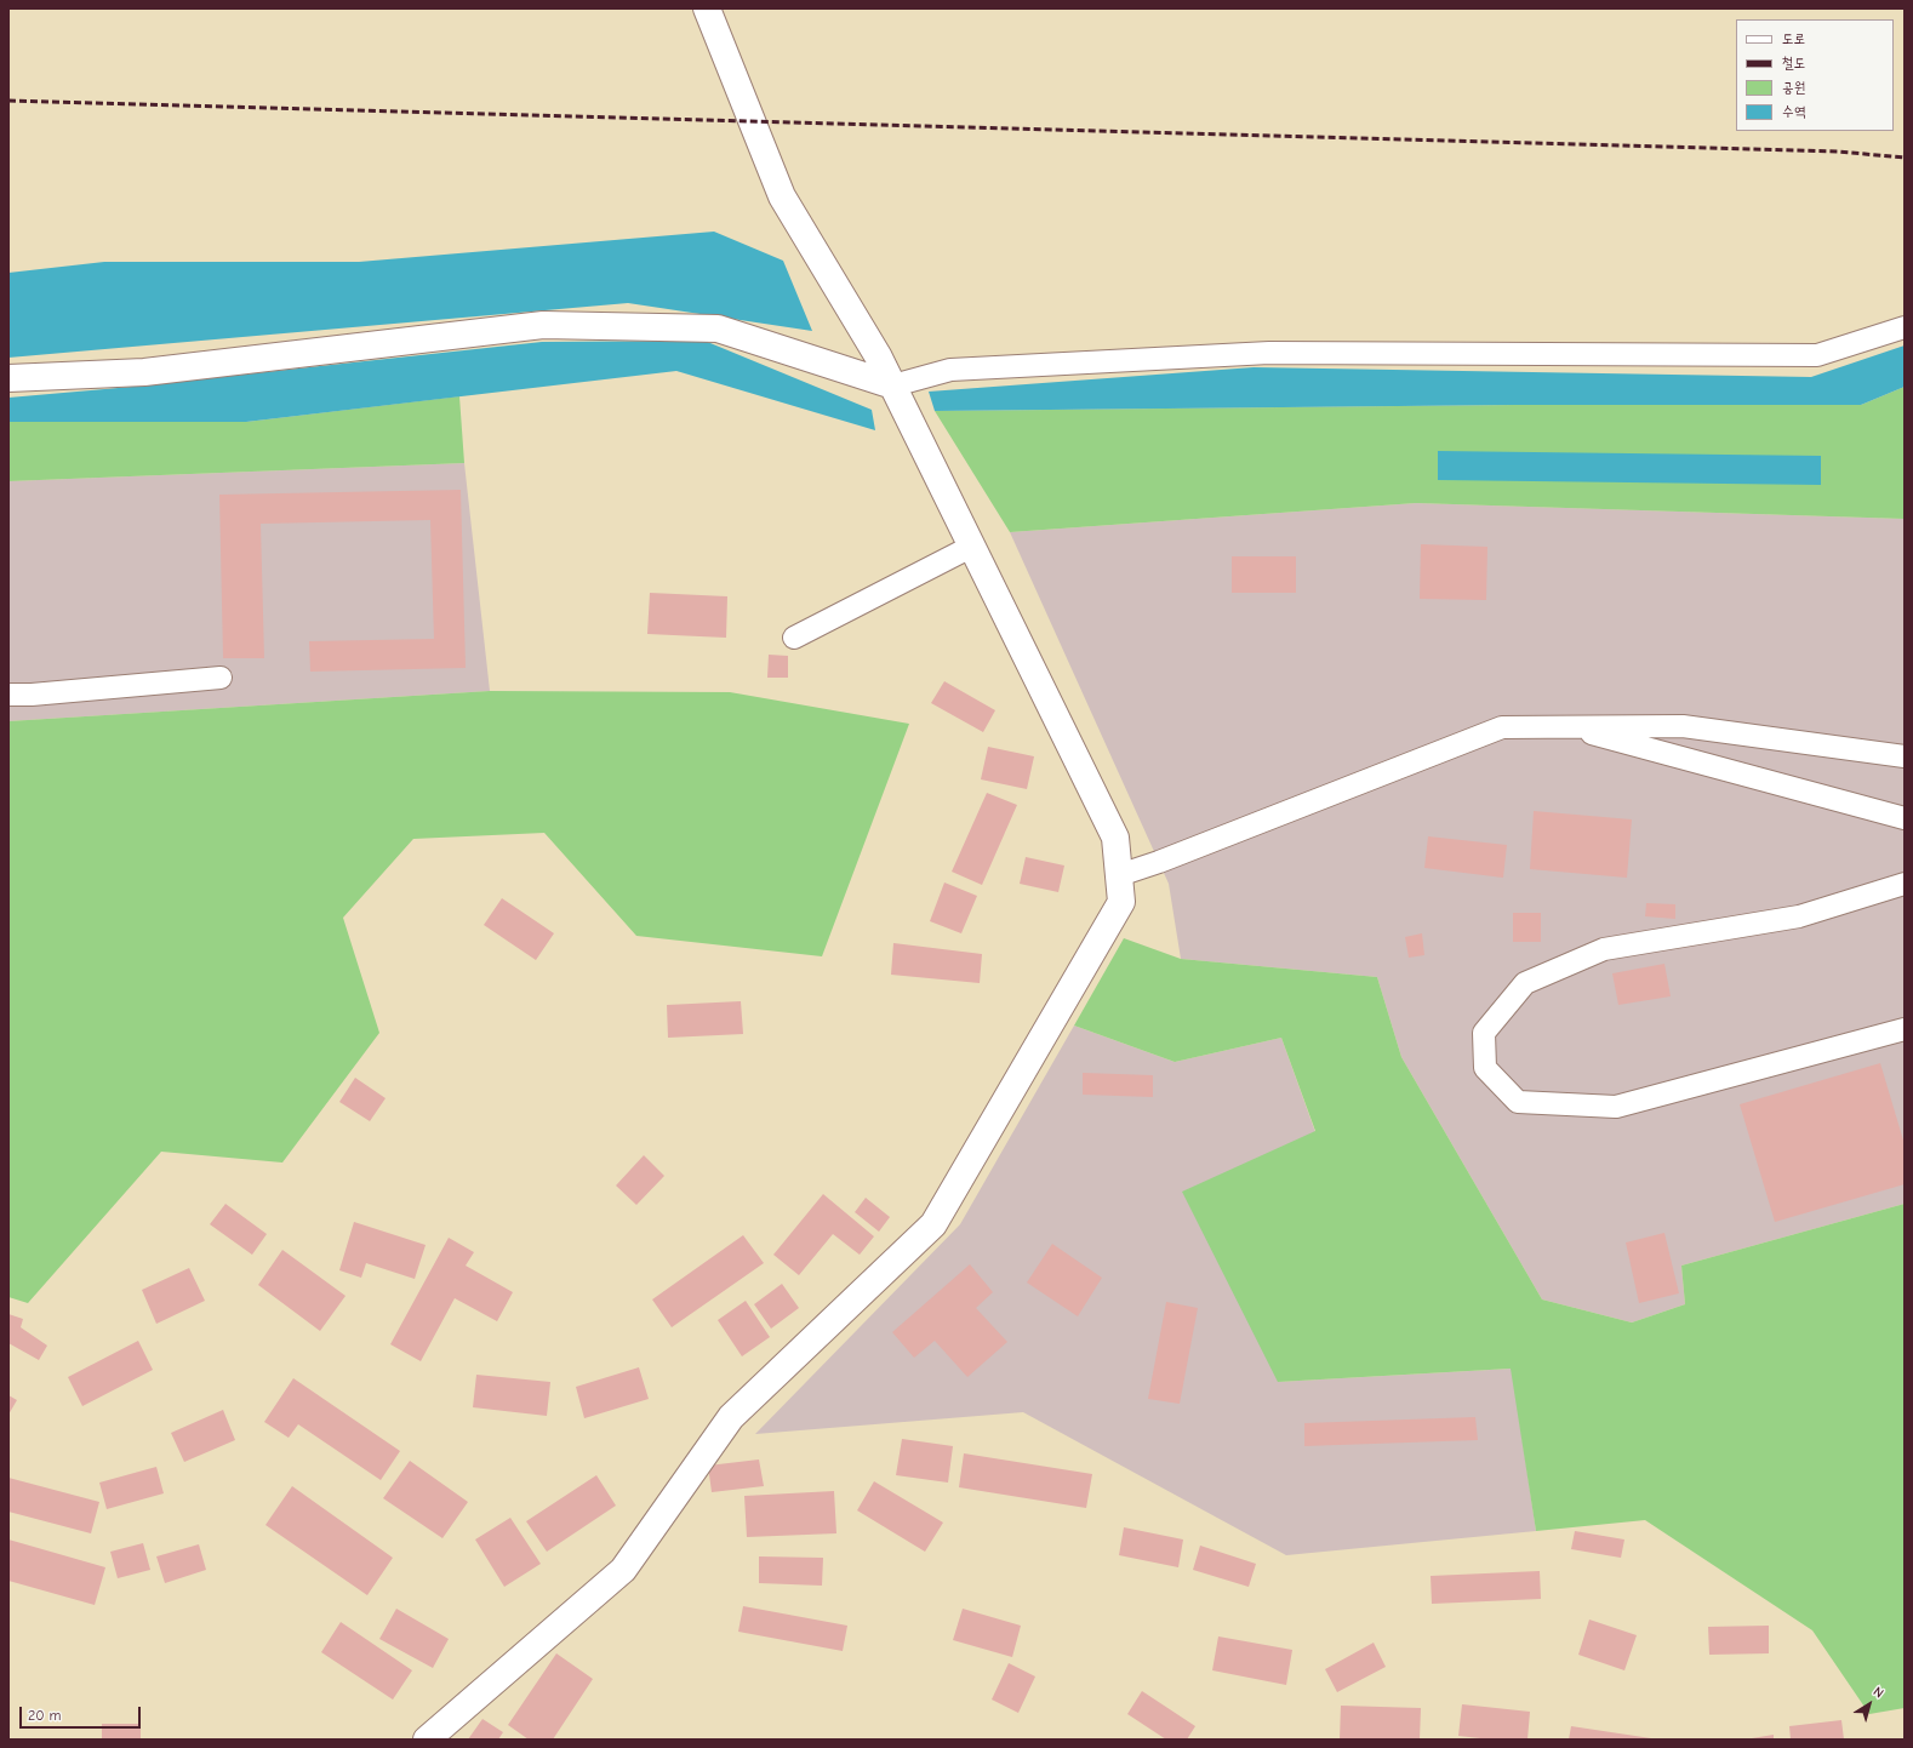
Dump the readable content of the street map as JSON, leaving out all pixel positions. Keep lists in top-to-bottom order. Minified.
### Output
{"legend":["도로","철도","공원","수역"],"scale_bar":"20 m","north":"top right"}
